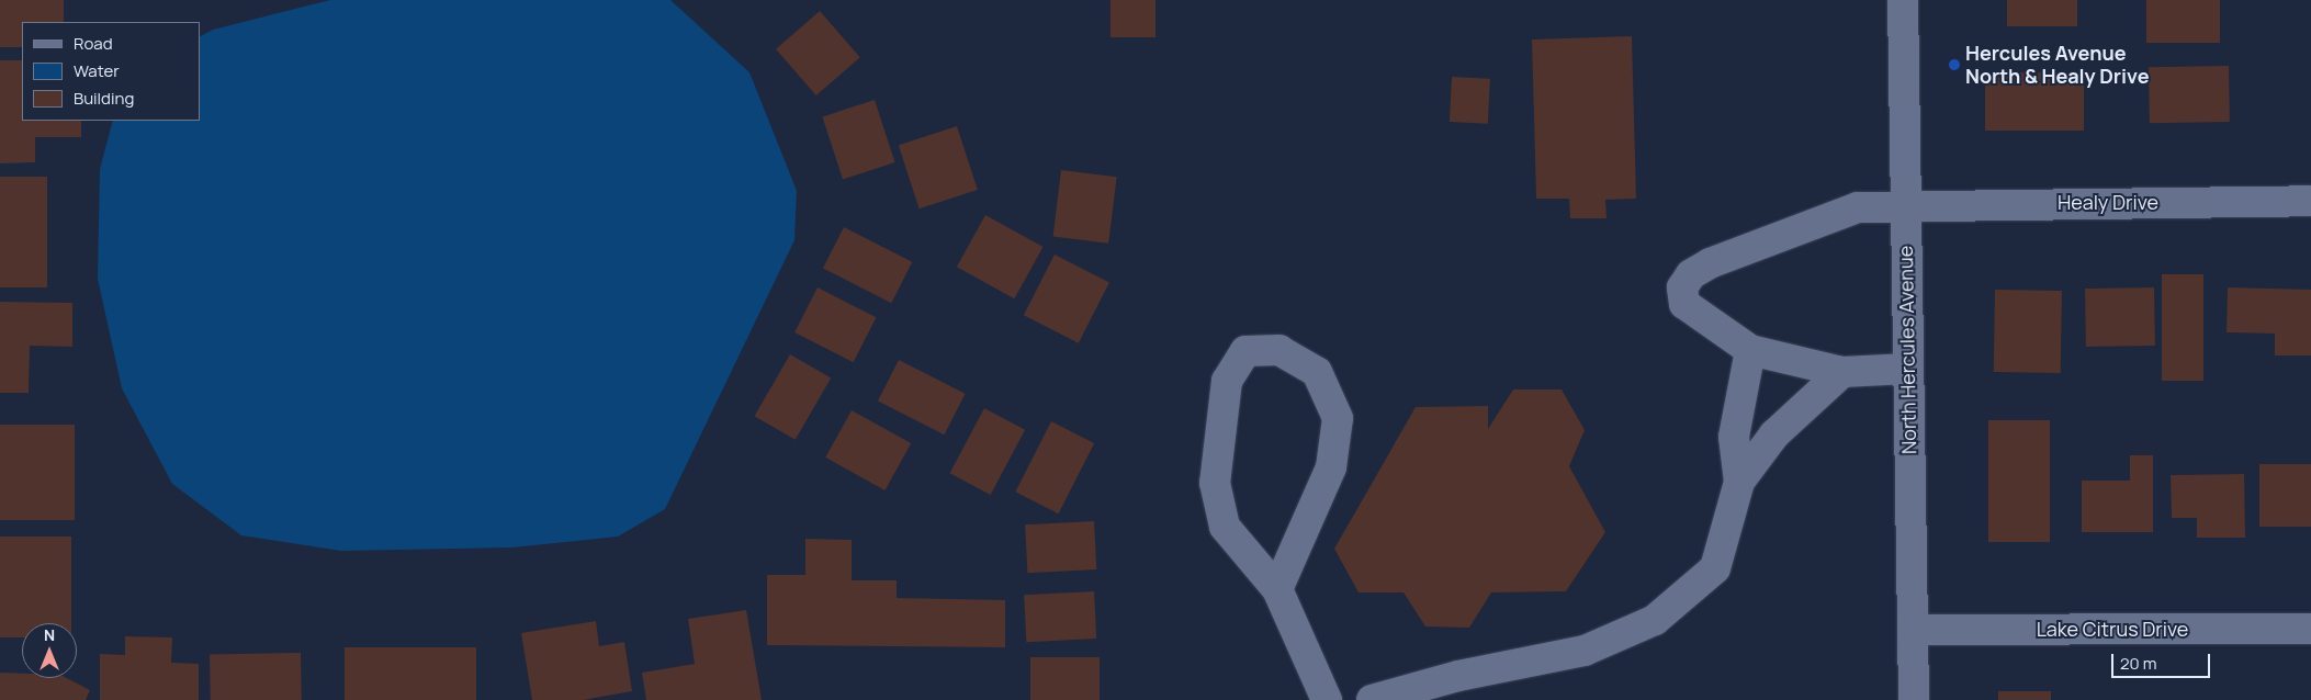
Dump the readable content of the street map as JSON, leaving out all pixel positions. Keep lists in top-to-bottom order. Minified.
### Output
{"streets":{"street":["Healy Drive","North Hercules Avenue","Lake Citrus Drive"]},"crossings":[["Healy Drive","North Hercules Avenue"],["North Hercules Avenue","Lake Citrus Drive"]],"places":["Hercules Avenue North & Healy Drive"],"legend":["Road","Water","Building"],"scale_bar":"20 m","north":"top"}
